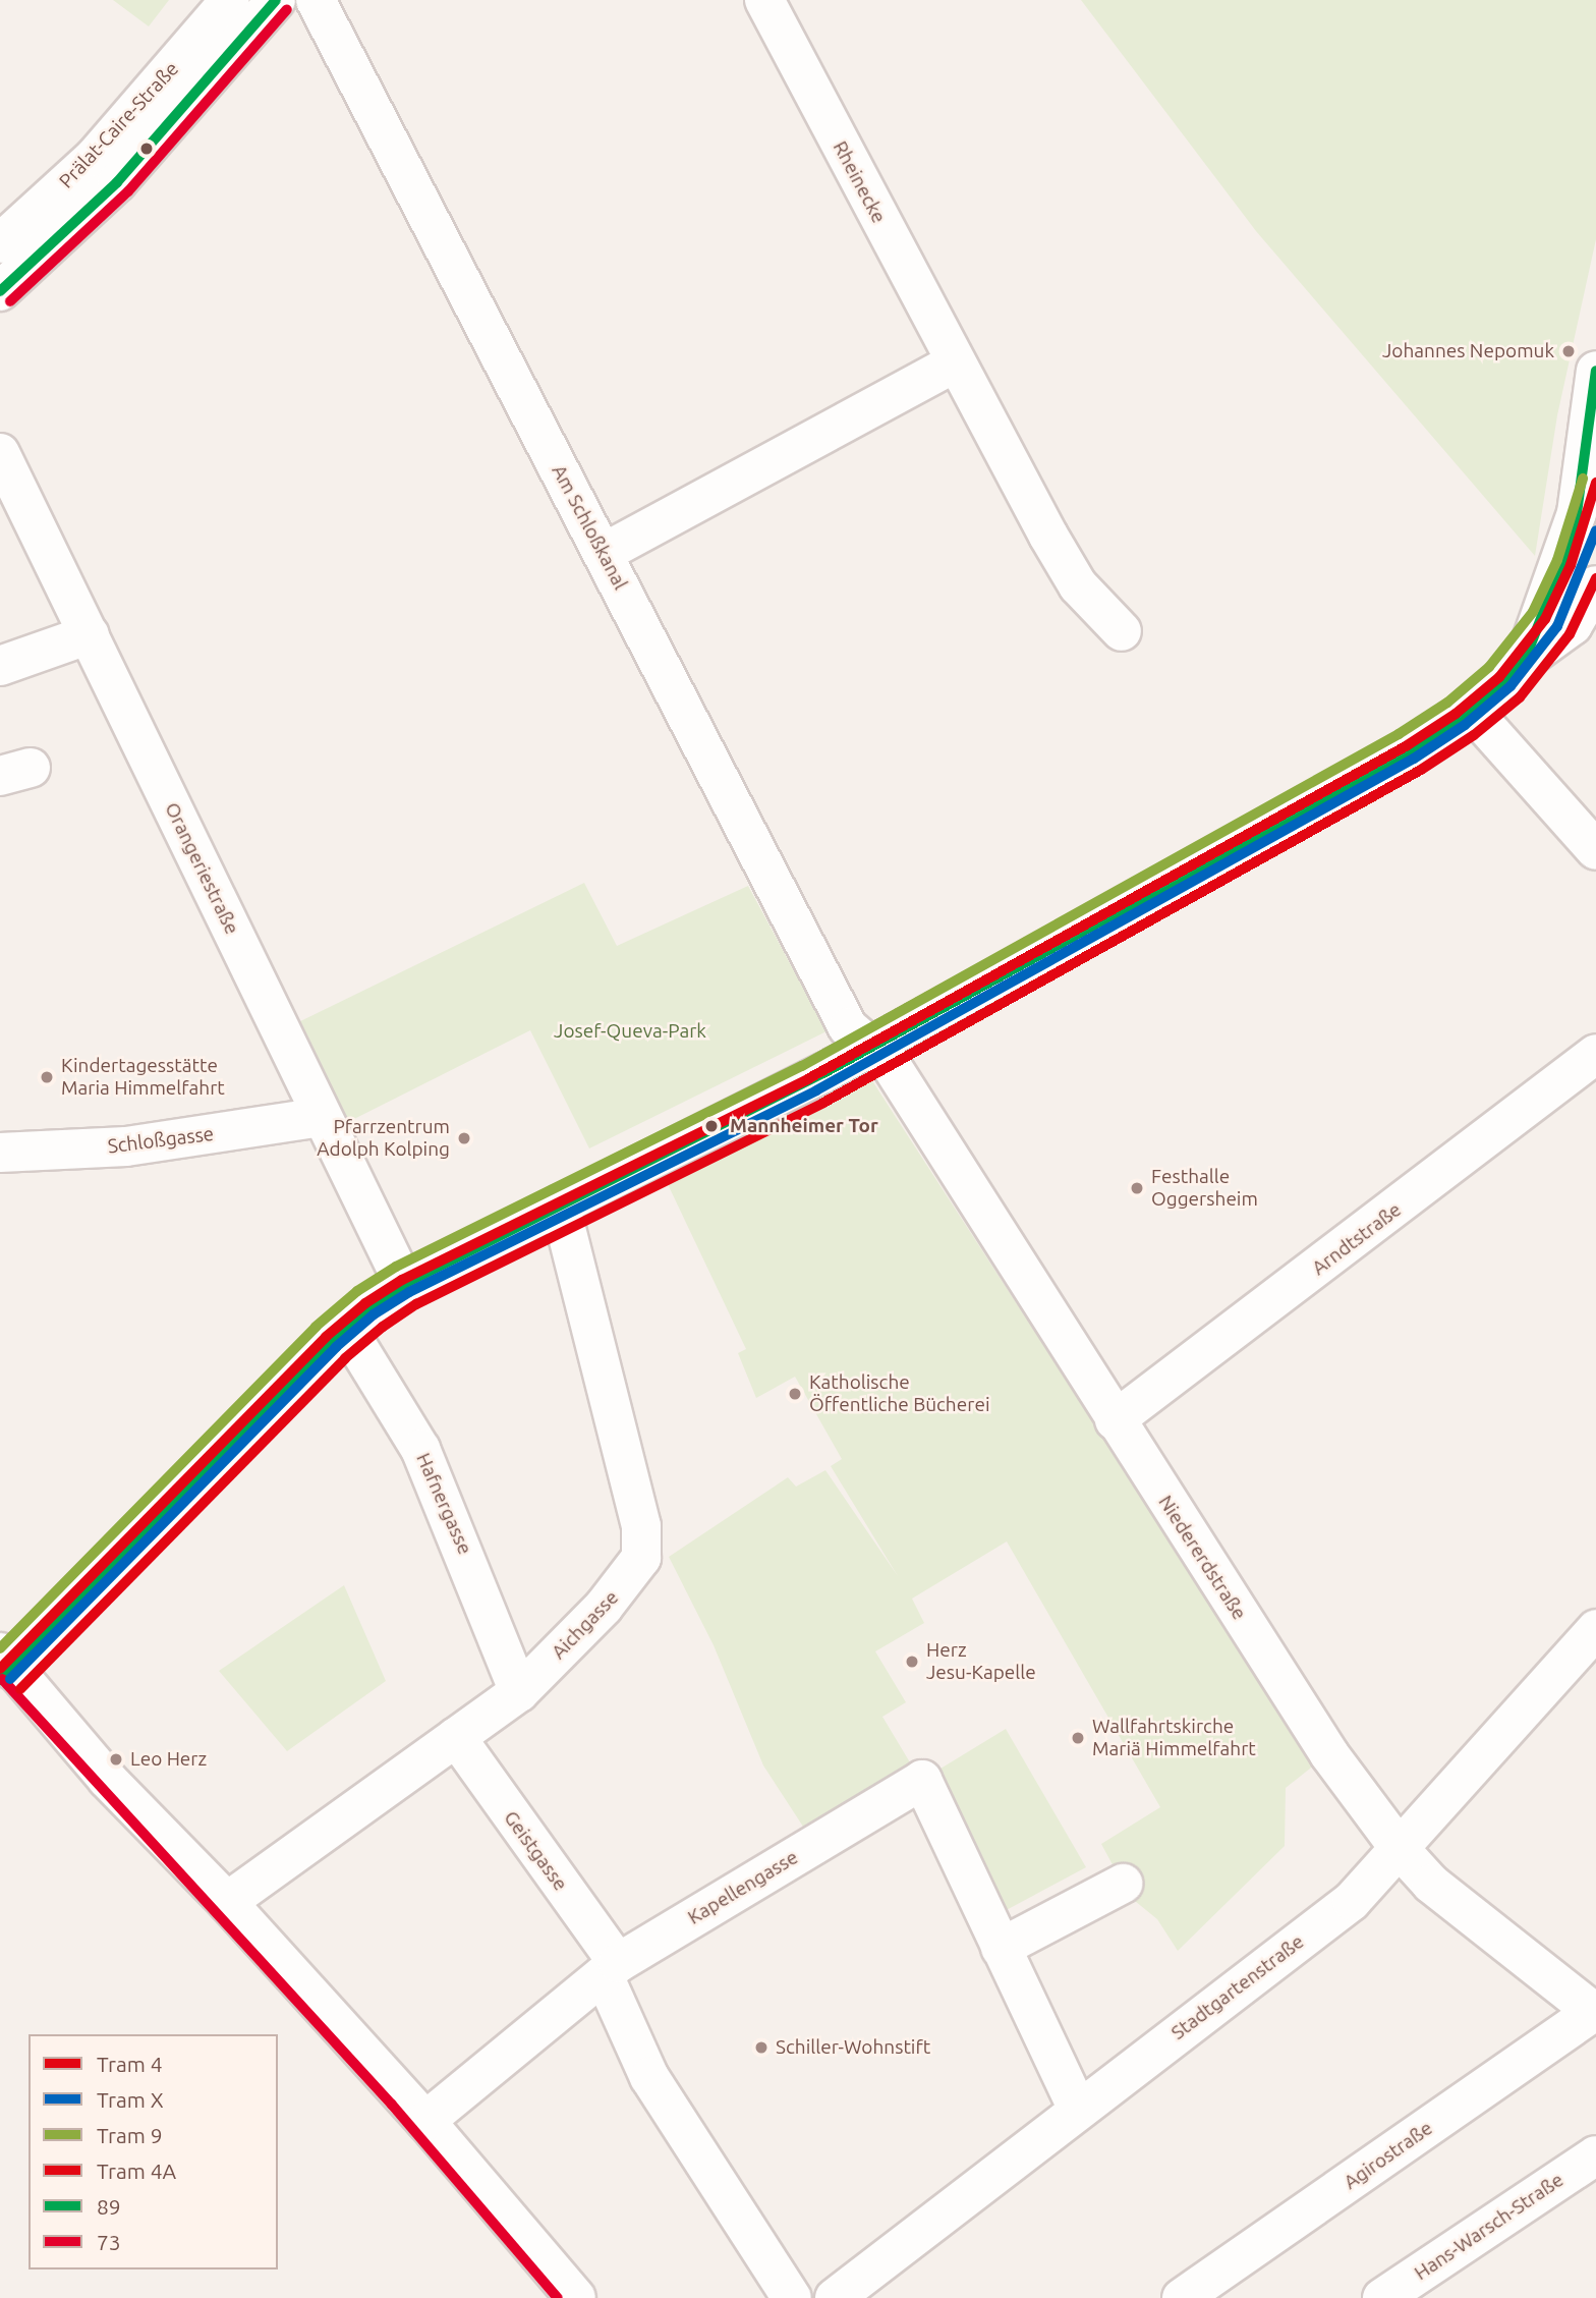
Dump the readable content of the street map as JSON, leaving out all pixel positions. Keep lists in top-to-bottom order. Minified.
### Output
{"streets":{"street":["Prälat-Caire-Straße","Rheinecke","Am Schloßkanal","Orangeriestraße","Schloßgasse","Arndtstraße","Hafnergasse","Niedererdstraße","Aichgasse","Geistgasse","Kapellengasse","Stadtgartenstraße","Agirostraße","Hans-Warsch-Straße"]},"crossings":[["Am Schloßkanal","Niedererdstraße"],["Orangeriestraße","Schloßgasse"],["Arndtstraße","Niedererdstraße"],["Hafnergasse","Aichgasse"],["Niedererdstraße","Stadtgartenstraße"],["Niedererdstraße","Agirostraße"],["Aichgasse","Geistgasse"],["Geistgasse","Kapellengasse"],["Kapellengasse","Stadtgartenstraße"]],"parks":["Josef-Queva-Park"],"places":["Johannes Nepomuk","Kindertagesstätte Maria Himmelfahrt","Mannheimer Tor","Pfarrzentrum Adolph Kolping","Festhalle Oggersheim","Katholische Öffentliche Bücherei","Herz Jesu-Kapelle","Wallfahrtskirche Mariä Himmelfahrt","Leo Herz","Schiller-Wohnstift"],"lines":["transit line 89","transit line 73","tram line 9","tram line 4","tram line X","tram line 4A"],"legend":["Tram 4","Tram X","Tram 9","Tram 4A","89","73"]}
